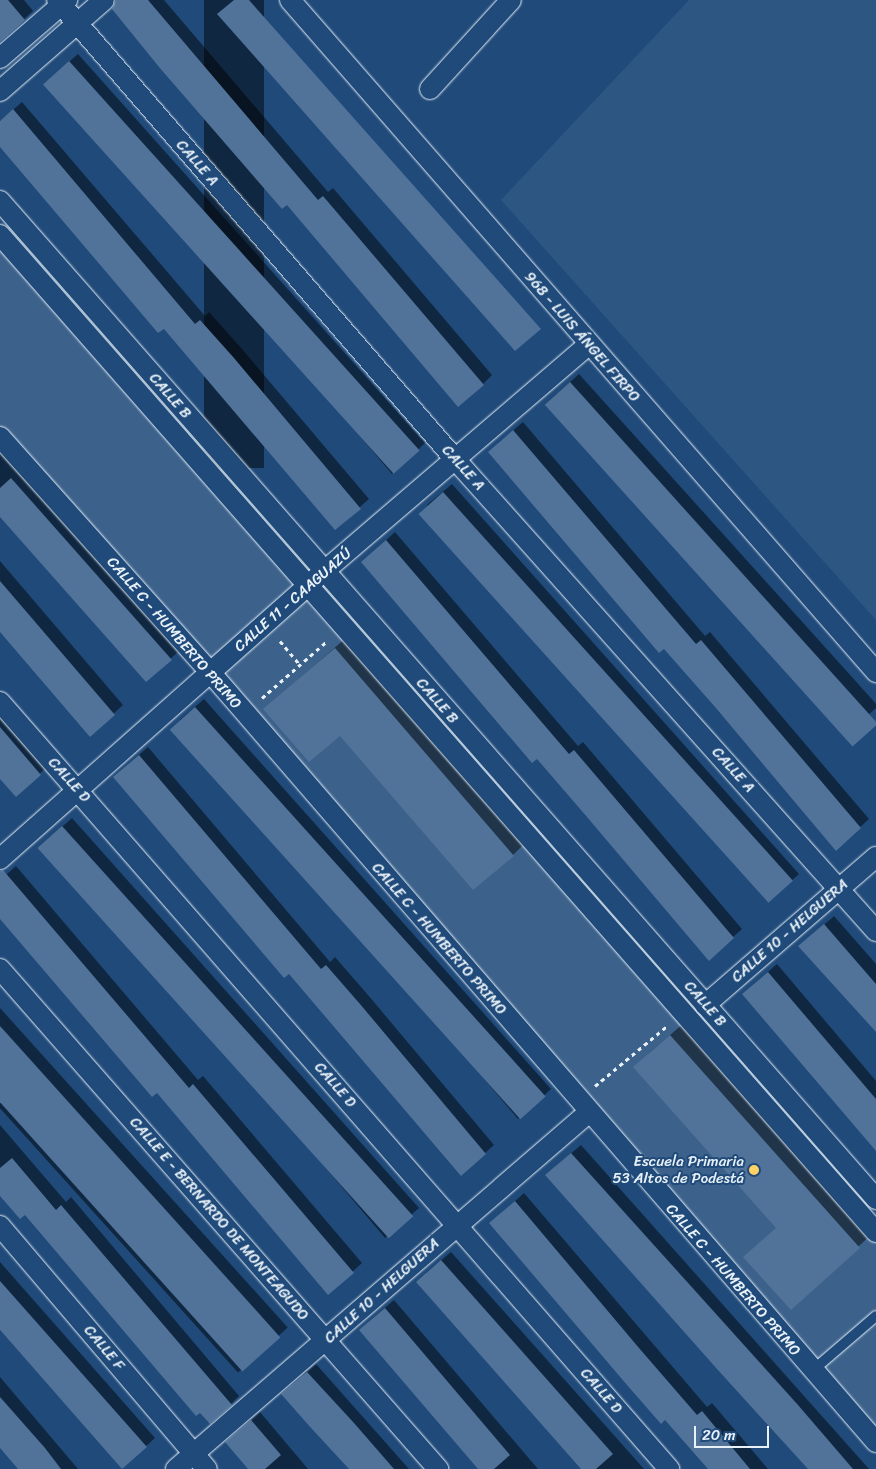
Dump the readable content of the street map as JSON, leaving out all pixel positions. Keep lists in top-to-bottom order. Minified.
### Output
{"streets":{"street":["CALLE A","968 - LUIS ÁNGEL FIRPO","CALLE B","CALLE 11 - CAAGUAZÚ","CALLE C - HUMBERTO PRIMO","CALLE D","CALLE 10 - HELGUERA","CALLE E - BERNARDO DE MONTEAGUDO","CALLE F"]},"crossings":[["CALLE A","CALLE 11 - CAAGUAZÚ"],["CALLE A","CALLE 10 - HELGUERA"],["968 - LUIS ÁNGEL FIRPO","CALLE 11 - CAAGUAZÚ"],["CALLE B","CALLE 11 - CAAGUAZÚ"],["CALLE B","CALLE 10 - HELGUERA"],["CALLE 11 - CAAGUAZÚ","CALLE C - HUMBERTO PRIMO"],["CALLE 11 - CAAGUAZÚ","CALLE D"],["CALLE C - HUMBERTO PRIMO","CALLE 10 - HELGUERA"],["CALLE D","CALLE 10 - HELGUERA"],["CALLE 10 - HELGUERA","CALLE E - BERNARDO DE MONTEAGUDO"],["CALLE 10 - HELGUERA","CALLE F"]],"places":["Escuela Primaria 53 Altos de Podestá"],"scale_bar":"20 m"}
